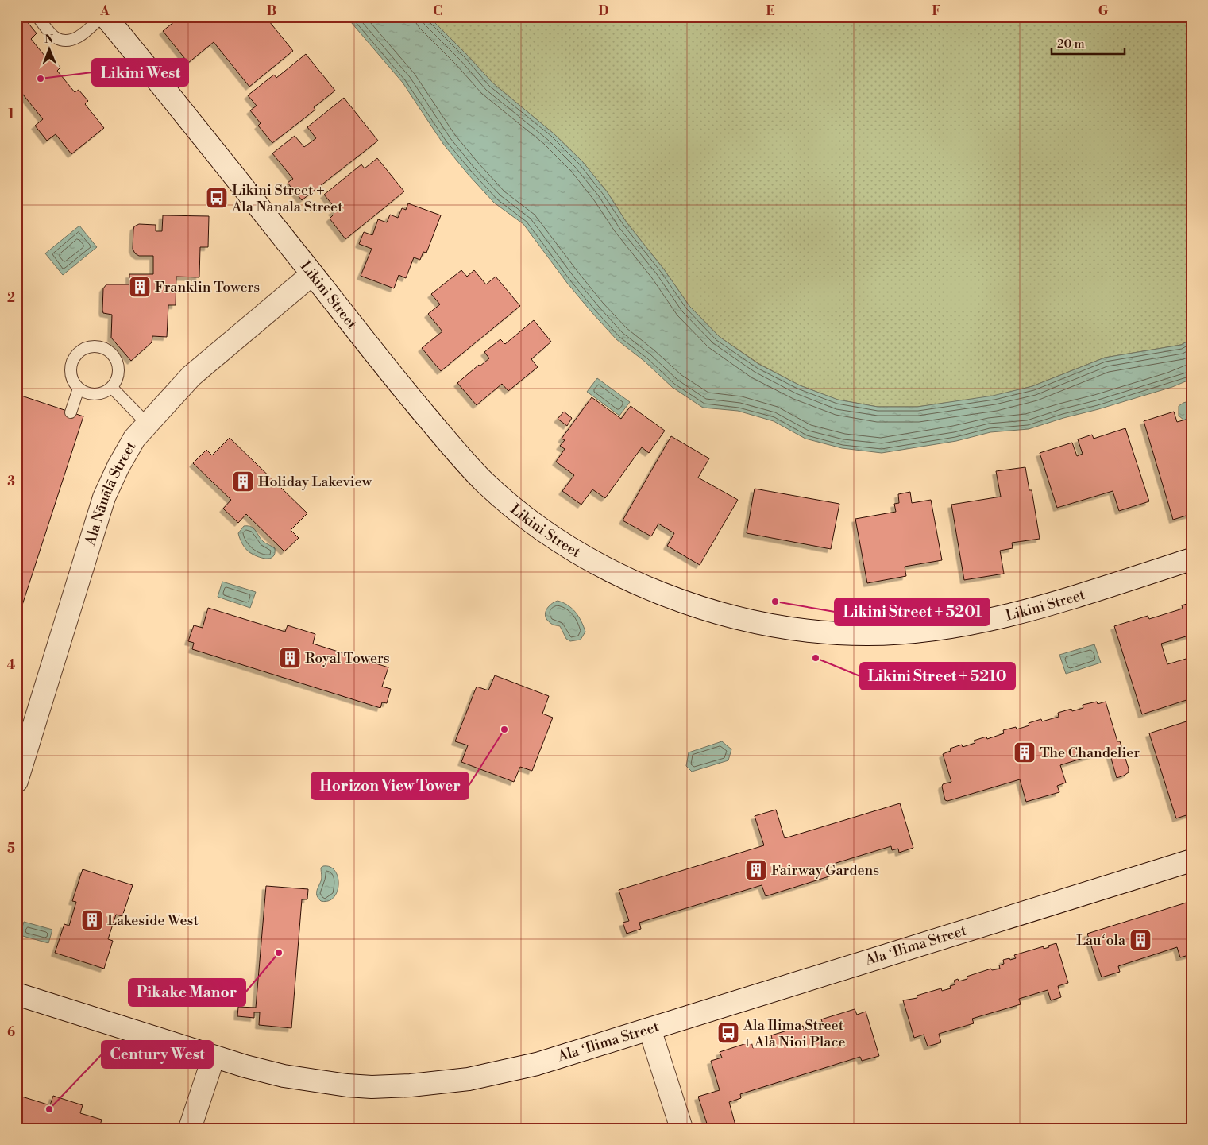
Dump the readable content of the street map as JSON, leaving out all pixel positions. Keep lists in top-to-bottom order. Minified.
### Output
{"streets":{"street":["Likini Street","Ala Nānālā Street","Ala ʻIlima Street"]},"crossings":[["Likini Street","Ala Nānālā Street"]],"places":{"other":["Likini West","Likini Street + 5201","Likini Street + 5210","Horizon View Tower","Pikake Manor","Century West"],"bus stop":["Likini Street + Ala Nanala Street","Ala Ilima Street + Ala Nioi Place"],"building":["Franklin Towers","Holiday Lakeview","Royal Towers","The Chandelier","Fairway Gardens","Lakeside West","Lauʻola"]},"scale_bar":"20 m","north":"top","grid":{"columns":["A","B","C","D","E","F","G"],"rows":["1","2","3","4","5","6"]}}
